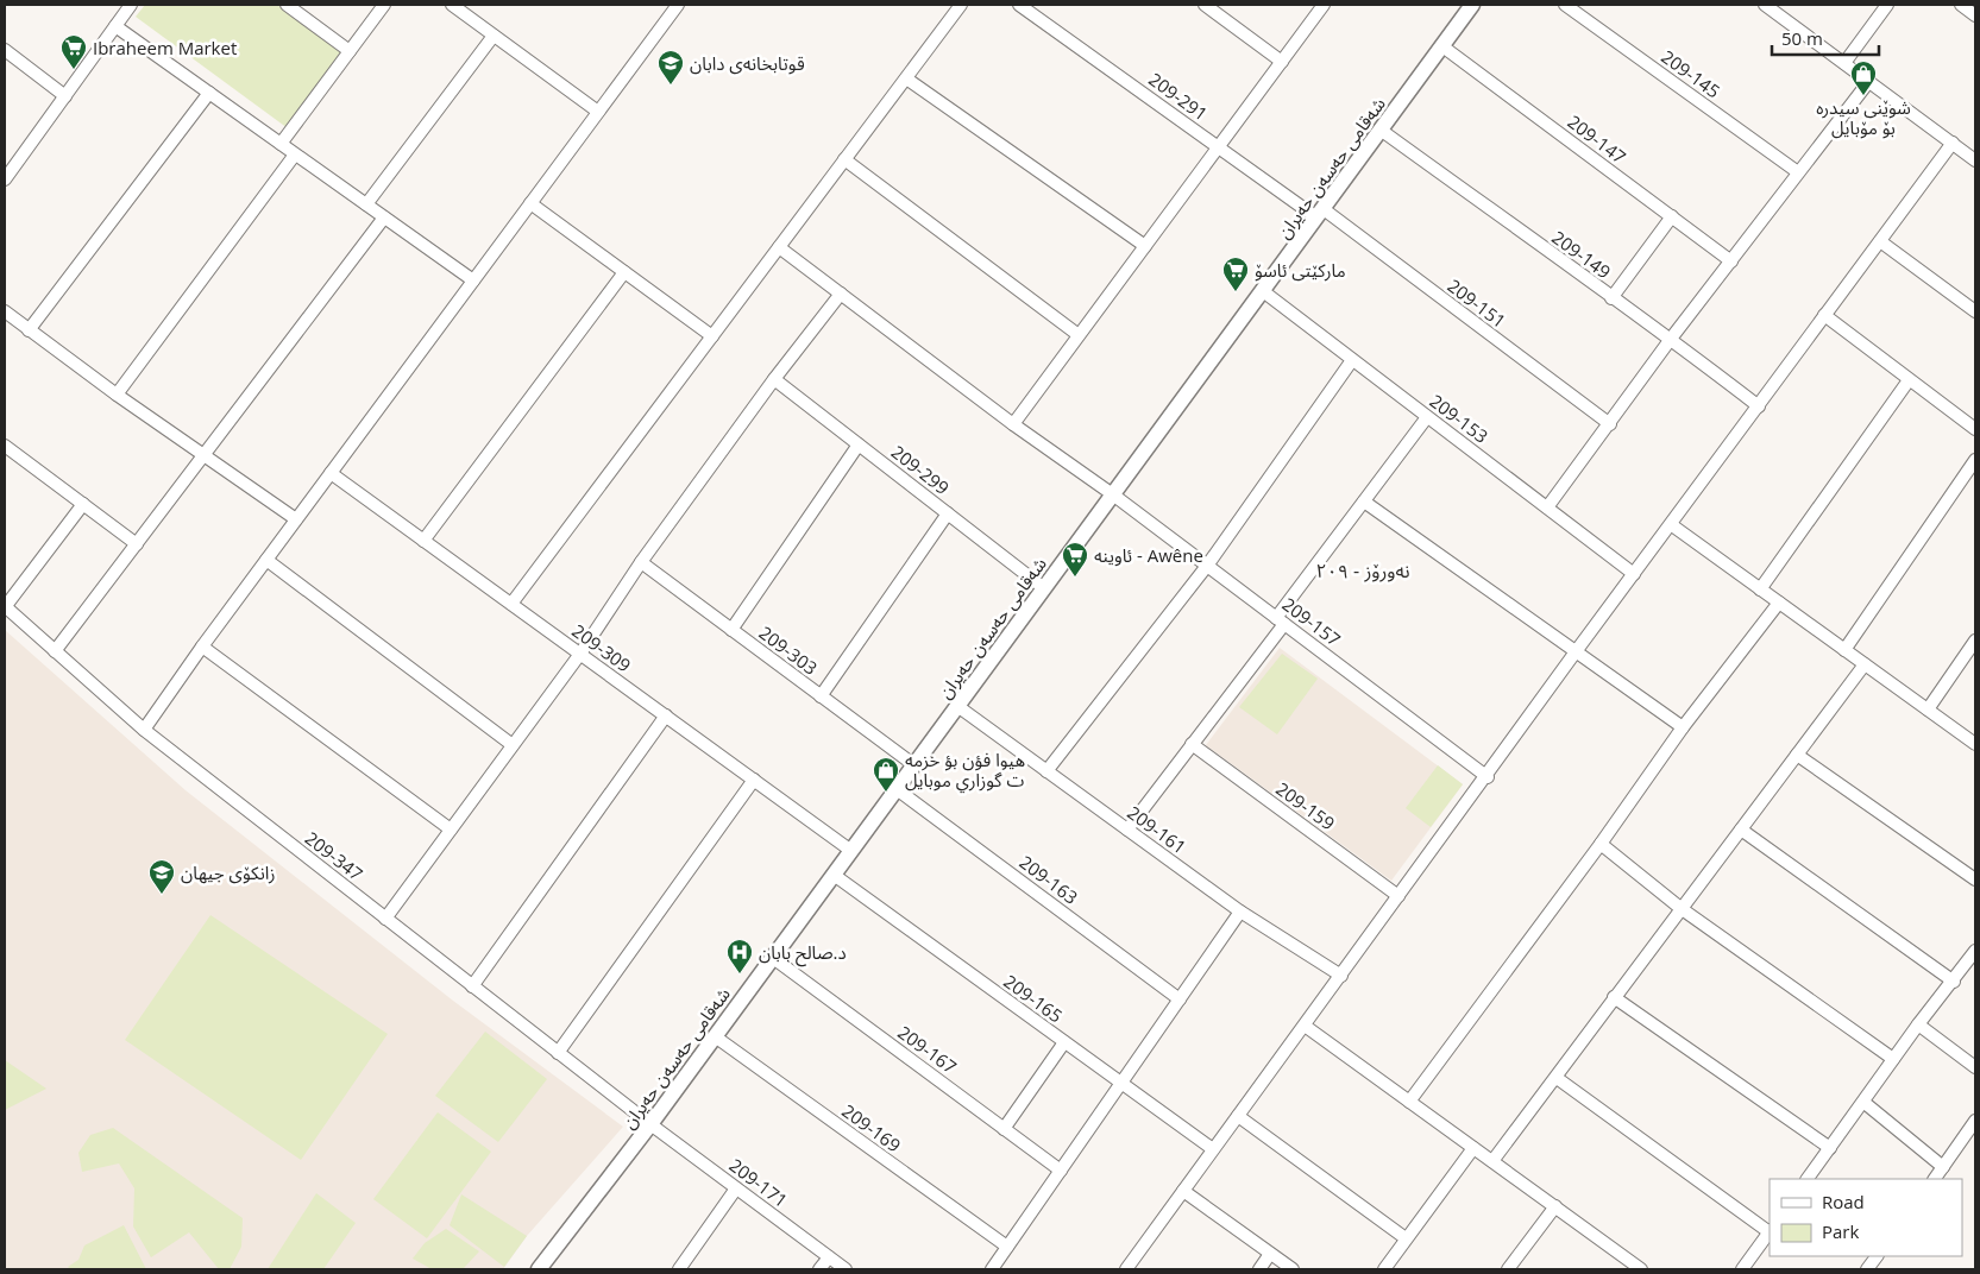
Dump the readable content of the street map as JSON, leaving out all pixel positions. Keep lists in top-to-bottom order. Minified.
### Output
{"streets":{"street":["209-145","209-291","209-147","شەقامی حەسەن حەیران","209-149","209-151","209-153","209-299","209-157","209-309","209-303","209-159","209-161","209-347","209-163","209-165","209-167","209-169","209-171"]},"crossings":[["209-291","شەقامی حەسەن حەیران"],["209-291","209-151"],["209-147","شەقامی حەسەن حەیران"],["شەقامی حەسەن حەیران","209-149"],["شەقامی حەسەن حەیران","209-151"],["شەقامی حەسەن حەیران","209-153"],["شەقامی حەسەن حەیران","209-299"],["شەقامی حەسەن حەیران","209-157"],["شەقامی حەسەن حەیران","209-309"],["شەقامی حەسەن حەیران","209-303"],["شەقامی حەسەن حەیران","209-161"],["شەقامی حەسەن حەیران","209-347"],["شەقامی حەسەن حەیران","209-163"],["شەقامی حەسەن حەیران","209-165"],["شەقامی حەسەن حەیران","209-167"],["شەقامی حەسەن حەیران","209-169"],["شەقامی حەسەن حەیران","209-171"],["209-347","209-171"]],"districts":["نەورۆز - ٢٠٩"],"places":{"supermarket":["Ibraheem Market","مارکێتی ئاسۆ","ئاوینە - Awêne"],"school or university":["قوتابخانەی دابان","زانکۆی جیھان"],"shop":["شوێنی سیدرە بۆ مۆبایل","هيوا فؤن بؤ خزمه ت گوزاري موبايل"],"hospital":["د.صالح بابان"]},"legend":["Road","Park"],"scale_bar":"50 m"}
